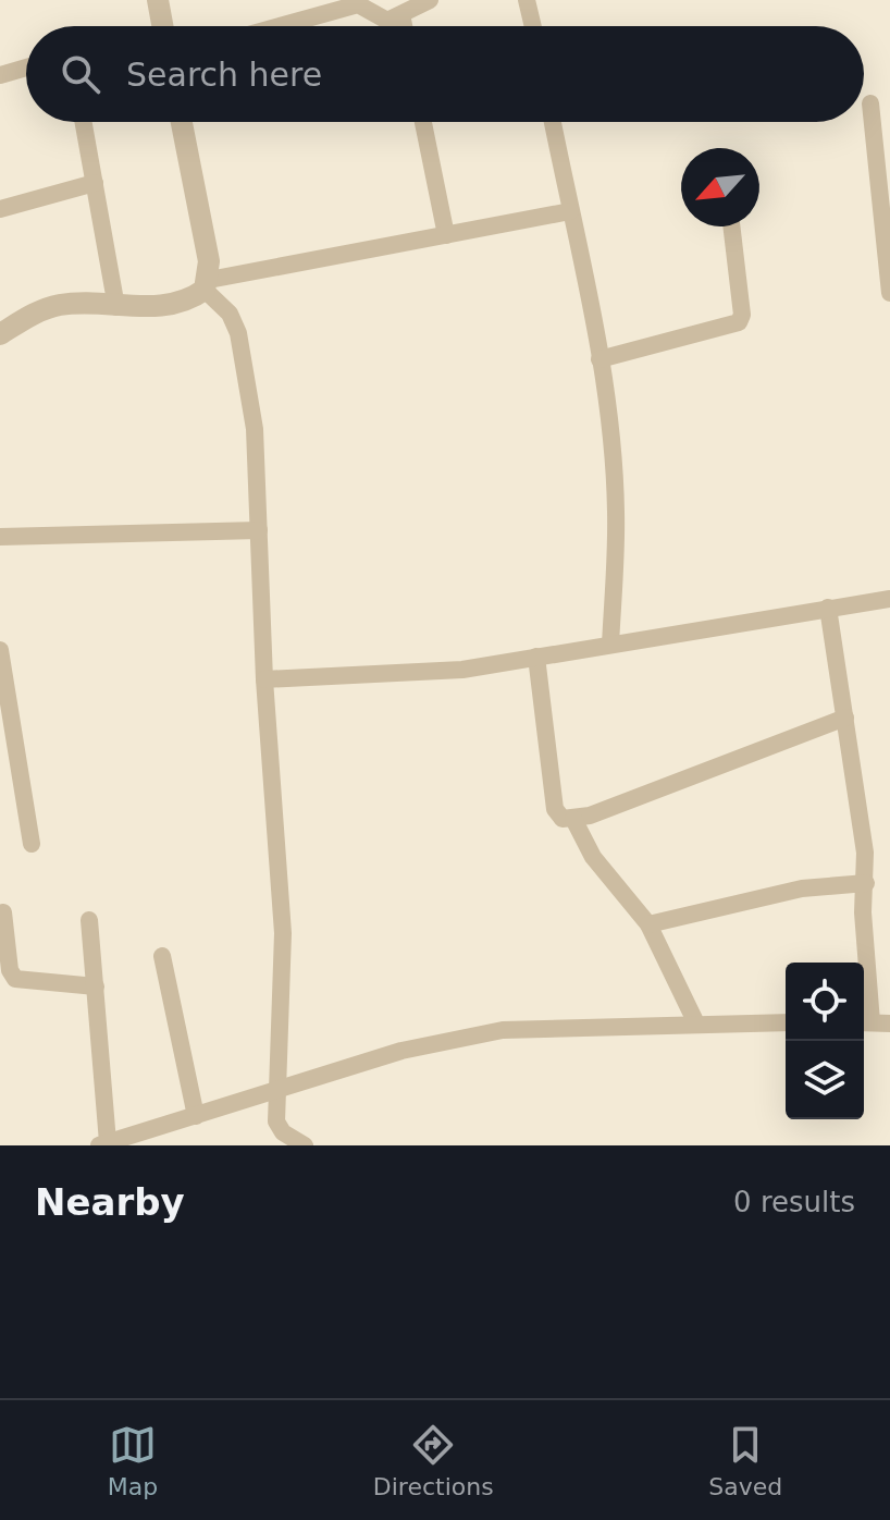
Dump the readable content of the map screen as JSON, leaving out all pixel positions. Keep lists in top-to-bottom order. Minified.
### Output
{"north":"bottom left","page":{"search":"Search here","heading":["Nearby","0 results"],"nav":["Map","Directions","Saved"]}}
